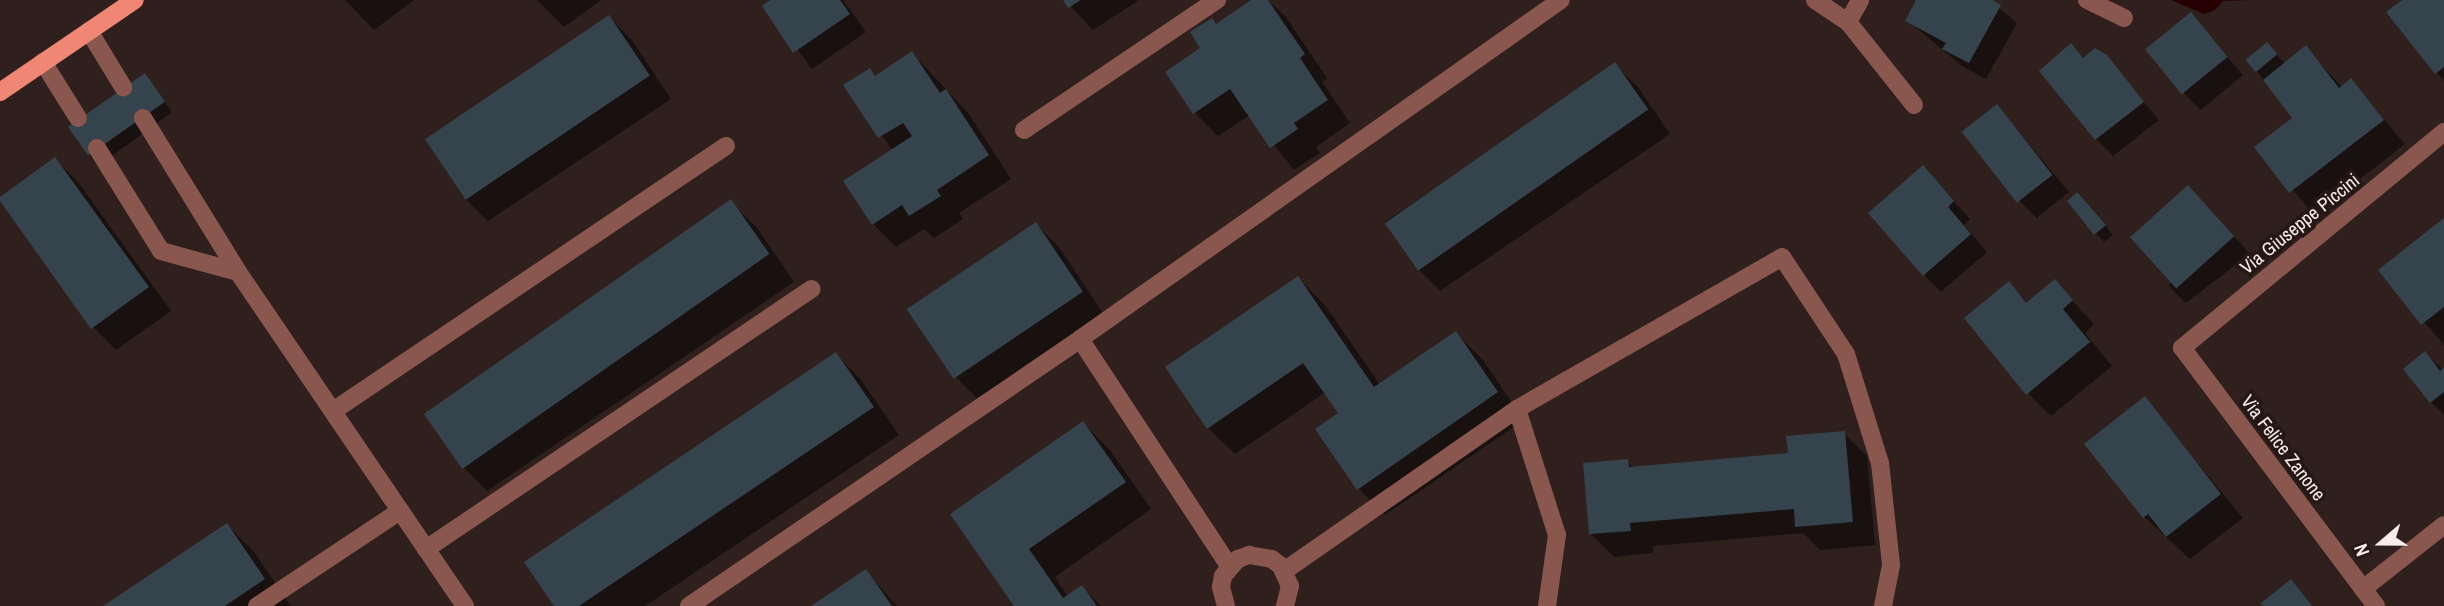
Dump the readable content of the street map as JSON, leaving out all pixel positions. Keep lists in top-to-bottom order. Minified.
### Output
{"streets":{"street":["Via Giuseppe Piccini","Via Felice Zanone"]},"crossings":[["Via Giuseppe Piccini","Via Felice Zanone"]],"north":"left"}
